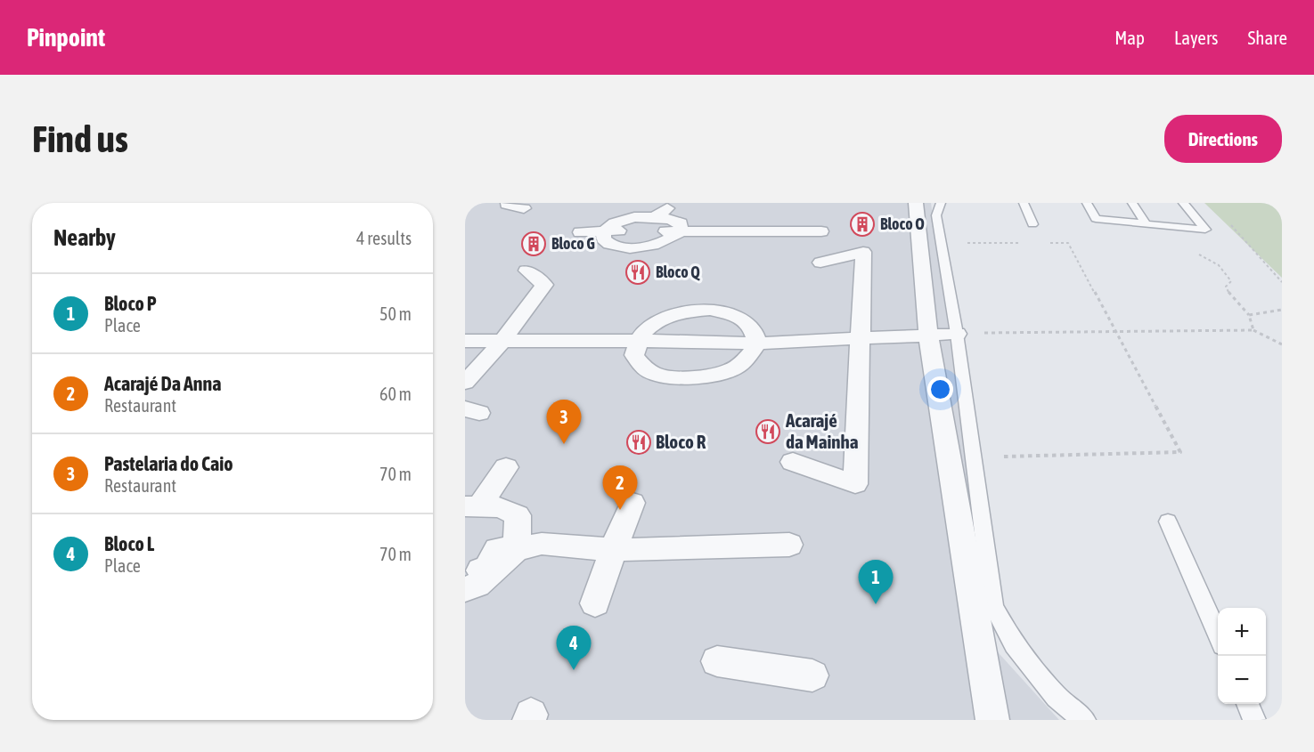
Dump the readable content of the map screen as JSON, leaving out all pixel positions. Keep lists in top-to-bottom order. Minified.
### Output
{"places":{"building":["Bloco O","Bloco G"],"restaurant":["Bloco Q","Acarajé da Mainha","Bloco R"]},"page":{"header":"Pinpoint","nav":["Map","Layers","Share"],"buttons":"Directions","title":"Find us","heading":["Nearby","4 results"],"list":[{"mark":"1","name":"Bloco P","note":"Place","value":"50 m"},{"mark":"2","name":"Acarajé Da Anna","note":"Restaurant","value":"60 m"},{"mark":"3","name":"Pastelaria do Caio","note":"Restaurant","value":"70 m"},{"mark":"4","name":"Bloco L","note":"Place","value":"70 m"}],"pins":["3","2","1","4"],"map_buttons":["+","−"]}}
